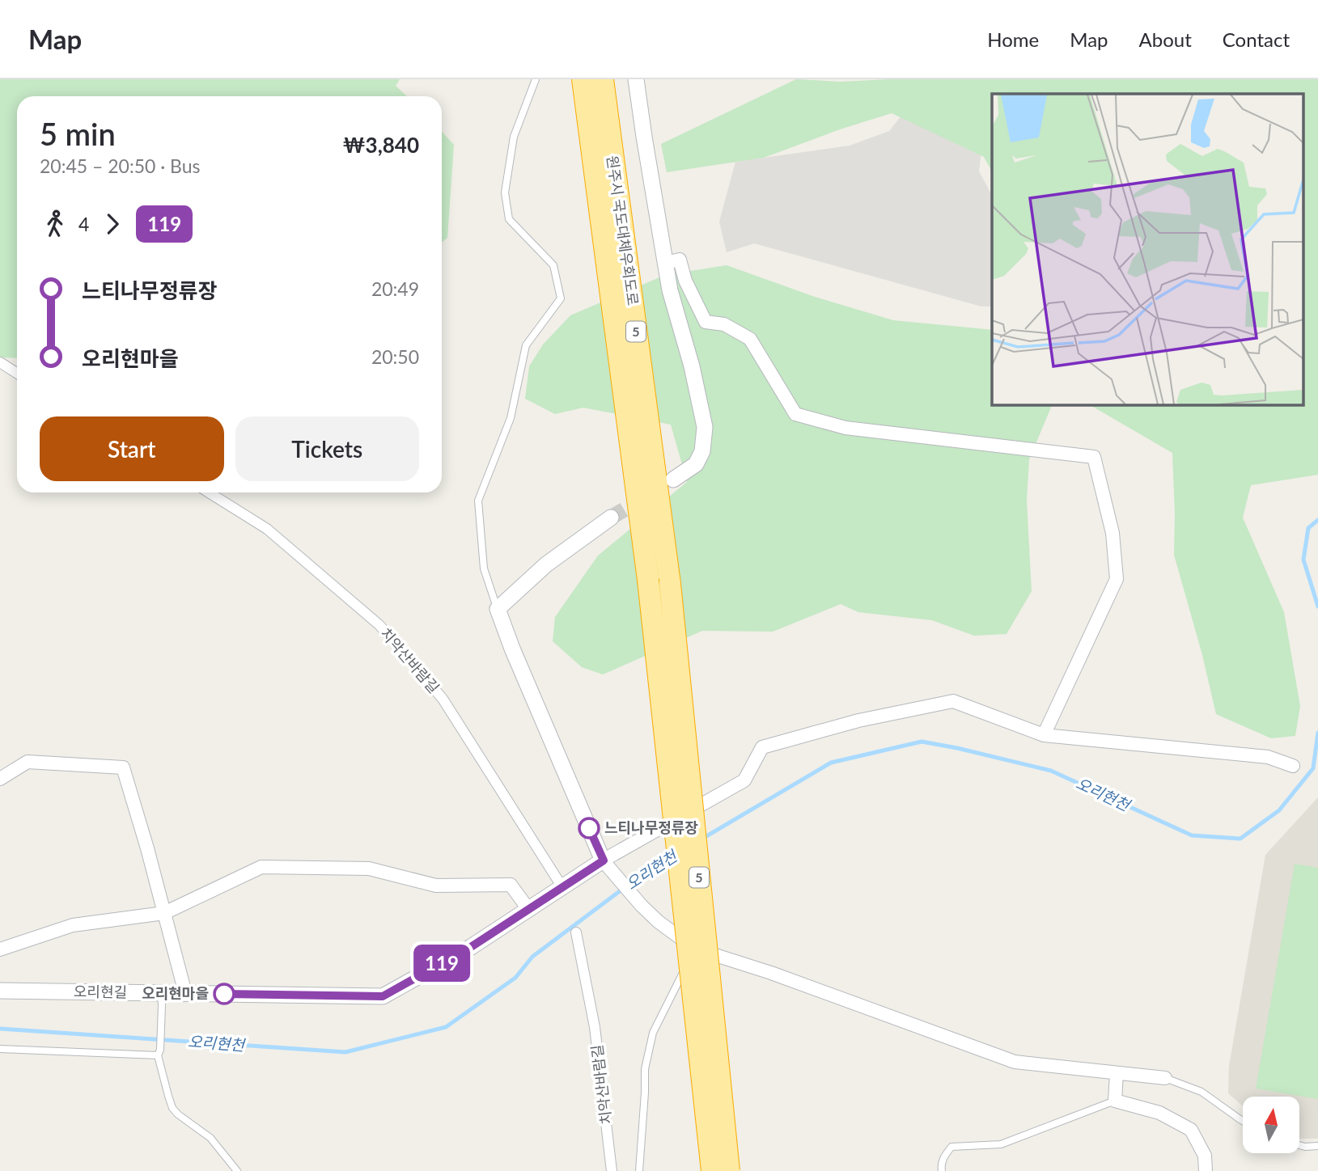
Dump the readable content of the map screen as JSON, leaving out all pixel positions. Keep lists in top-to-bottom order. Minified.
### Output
{"streets":{"highway":["원주시 국도대체우회도로","5"],"street":["치악산바람길","오리현길"]},"crossings":[["치악산바람길","오리현길"]],"water":["오리현천"],"places":["느티나무정류장","오리현마을"],"lines":["bus line 119"],"north":"top","page":{"header":"Map","nav":["Home","Map","About","Contact"],"on_map":"119","heading":["5 min","20:45 – 20:50 · Bus","₩3,840"],"legs":["4","119"],"list":[{"name":"느티나무정류장","value":"20:49"},{"name":"오리현마을","value":"20:50"}],"buttons":["Start","Tickets"]}}
